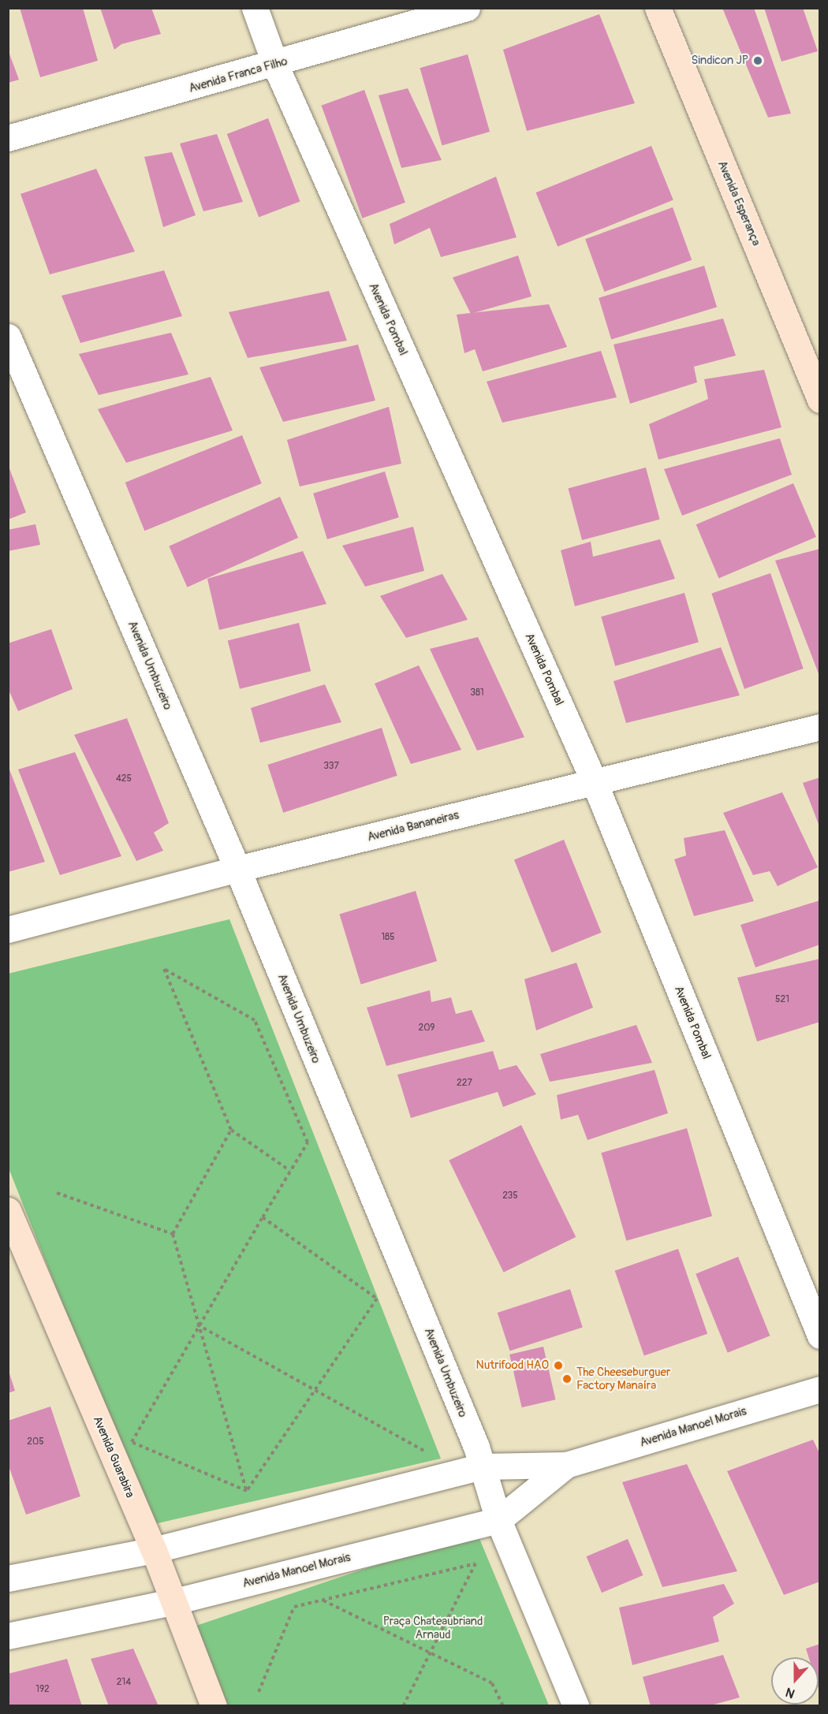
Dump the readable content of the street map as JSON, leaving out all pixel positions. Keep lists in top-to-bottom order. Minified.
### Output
{"streets":{"main road":["Avenida Esperança","Avenida Guarabira"],"street":["Avenida Franca Filho","Avenida Pombal","Avenida Umbuzeiro","Avenida Bananeiras","Avenida Manoel Morais"]},"crossings":[["Avenida Franca Filho","Avenida Pombal"],["Avenida Pombal","Avenida Bananeiras"],["Avenida Umbuzeiro","Avenida Bananeiras"],["Avenida Umbuzeiro","Avenida Manoel Morais"],["Avenida Manoel Morais","Avenida Guarabira"]],"parks":["Praça Chateaubriand Arnaud"],"places":["Sindicon JP","Nutrifood HAO","The Cheeseburguer Factory Manaíra"],"house_numbers":["381","337","425","185","521","209","227","235","205","214","192"],"north":"bottom"}
